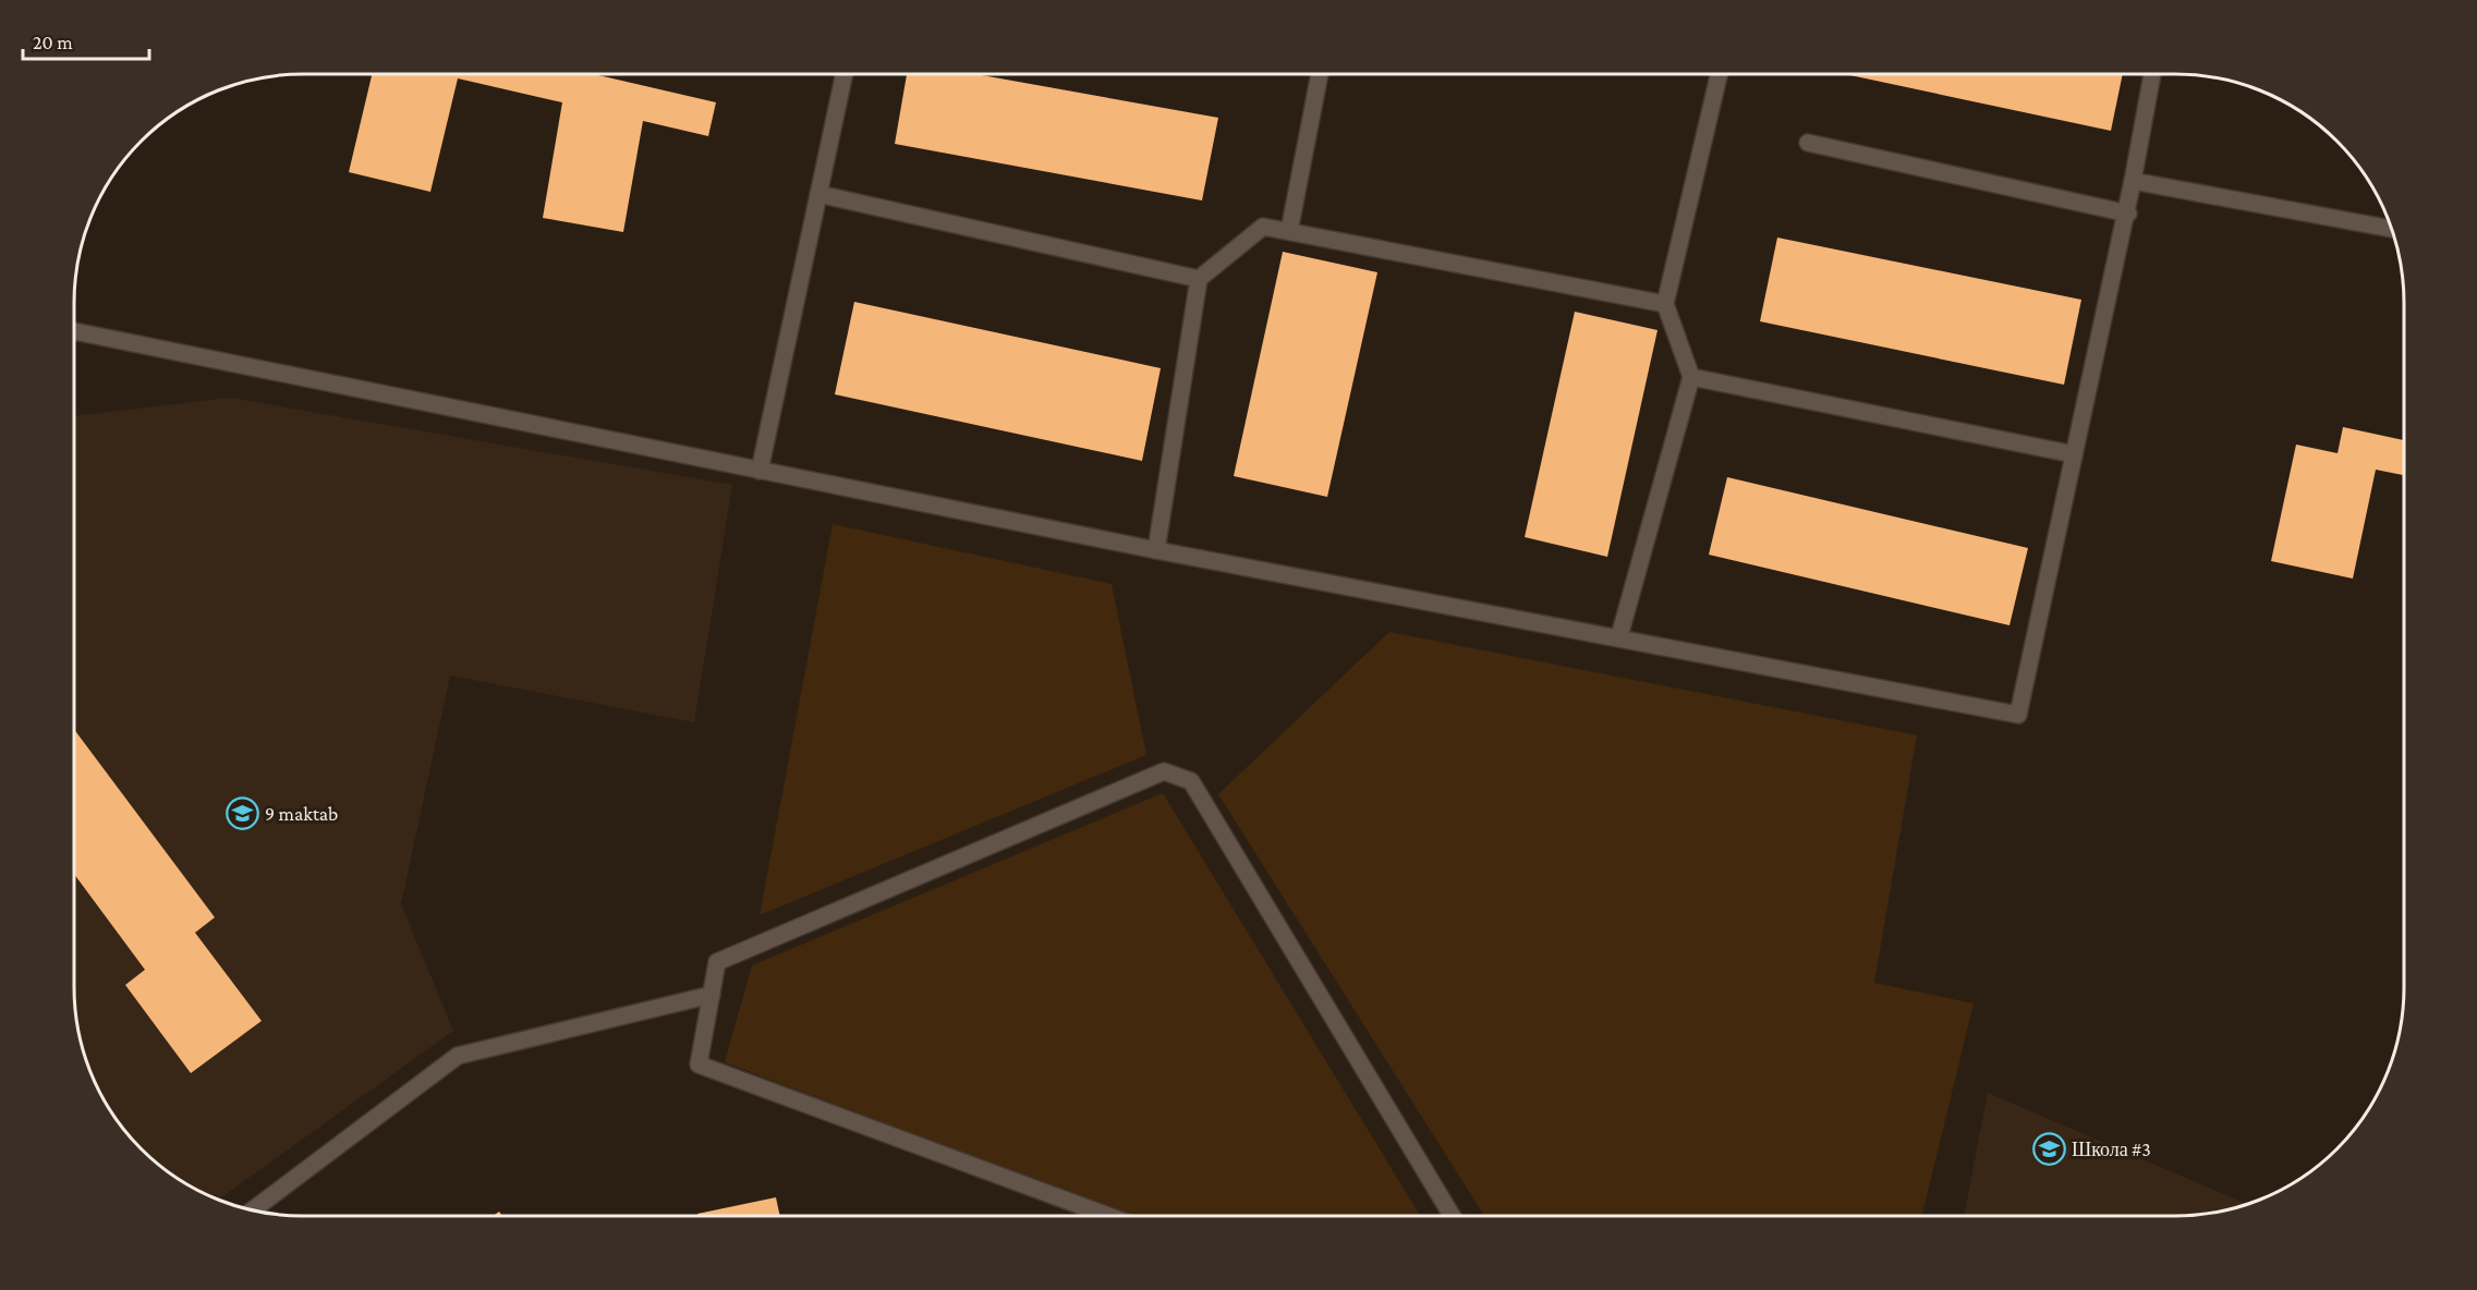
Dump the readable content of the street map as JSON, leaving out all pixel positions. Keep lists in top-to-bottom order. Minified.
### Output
{"places":{"school or university":["9 maktab","Школа #3"]},"scale_bar":"20 m"}
